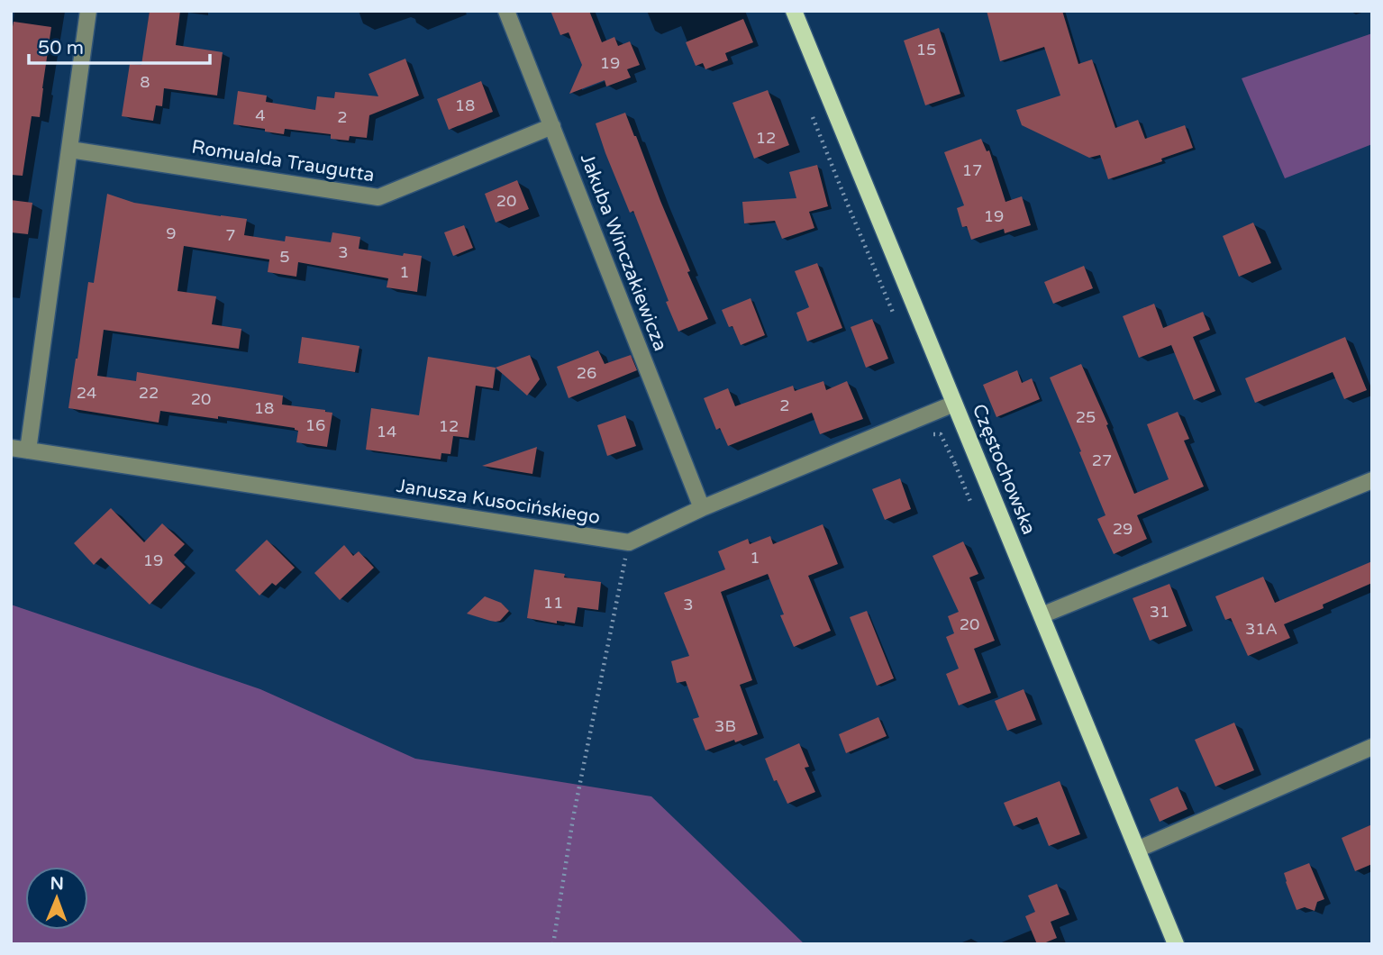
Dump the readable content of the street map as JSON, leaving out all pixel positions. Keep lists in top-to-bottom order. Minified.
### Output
{"streets":{"main road":["Częstochowska"],"street":["Romualda Traugutta","Jakuba Winczakiewicza","Janusza Kusocińskiego"]},"crossings":[["Romualda Traugutta","Jakuba Winczakiewicza"]],"house_numbers":["15","19","8","18","4","2","12","17","20","19","9","7","3","5","1","26","24","22","20","2","18","25","16","12","14","27","29","1","19","11","3","31","20","31A","3B"],"scale_bar":"50 m","north":"top"}
